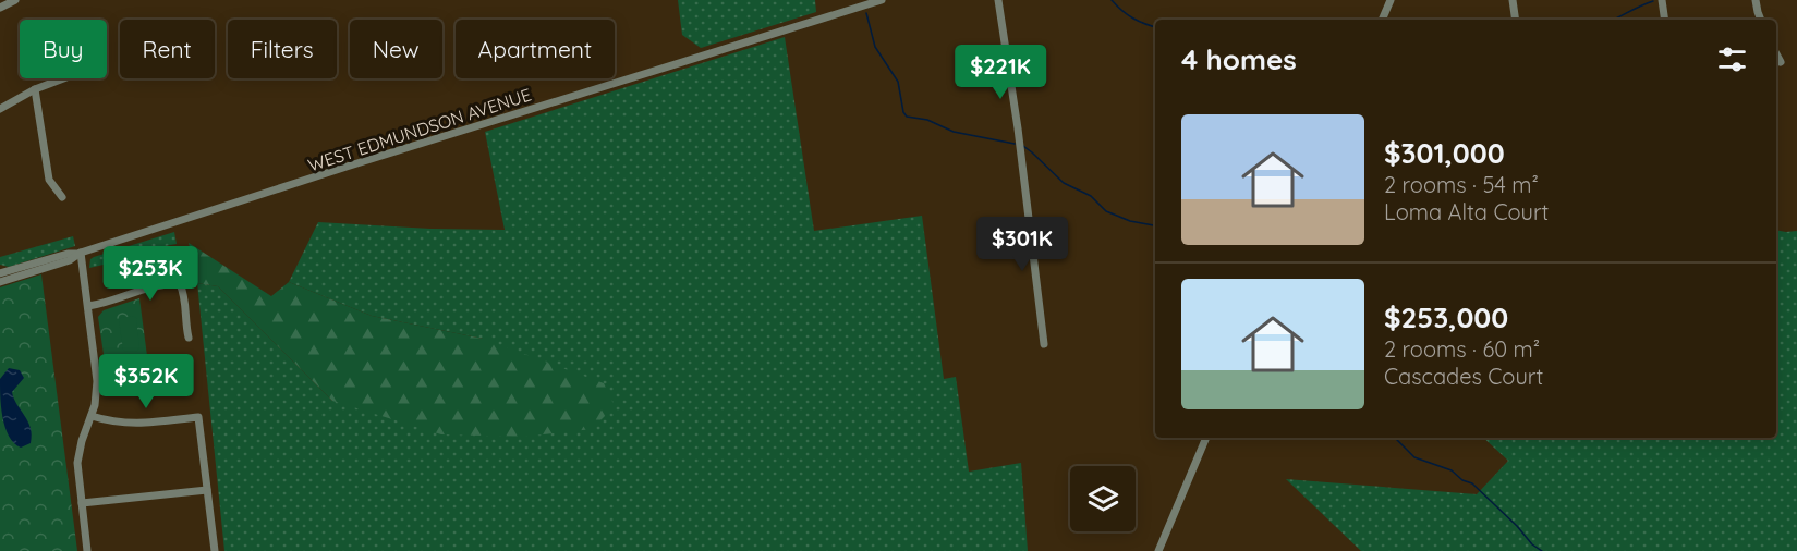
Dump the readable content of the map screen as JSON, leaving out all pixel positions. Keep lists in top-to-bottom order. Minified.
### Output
{"streets":{"street":["WEST EDMUNDSON AVENUE"]},"page":{"chip":["Buy","Rent","Filters","New","Apartment"],"heading":"4 homes","price":["$221K","$301K","$253K","$352K"],"list":[{"name":"$301,000","note":"2 rooms · 54 m² · Loma Alta Court"},{"name":"$253,000","note":"2 rooms · 60 m² · Cascades Court"}]}}
